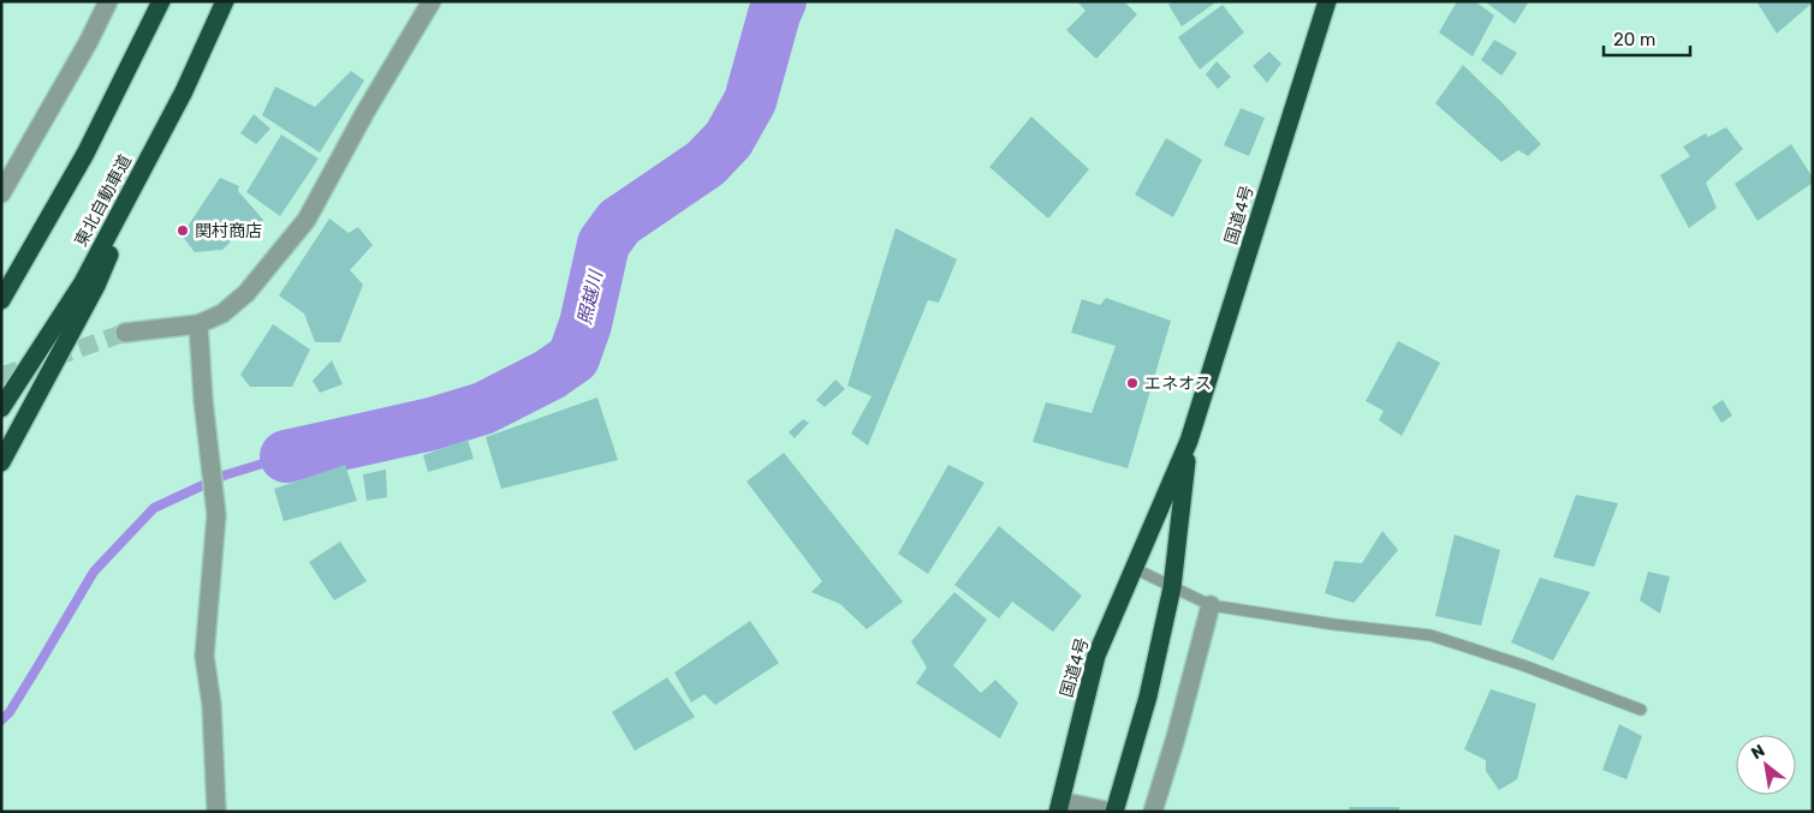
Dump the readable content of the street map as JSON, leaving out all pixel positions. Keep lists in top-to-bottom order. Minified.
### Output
{"streets":{"highway":["東北自動車道","国道4号"]},"water":["照越川"],"places":["関村商店","エネオス"],"scale_bar":"20 m","north":"top left"}
